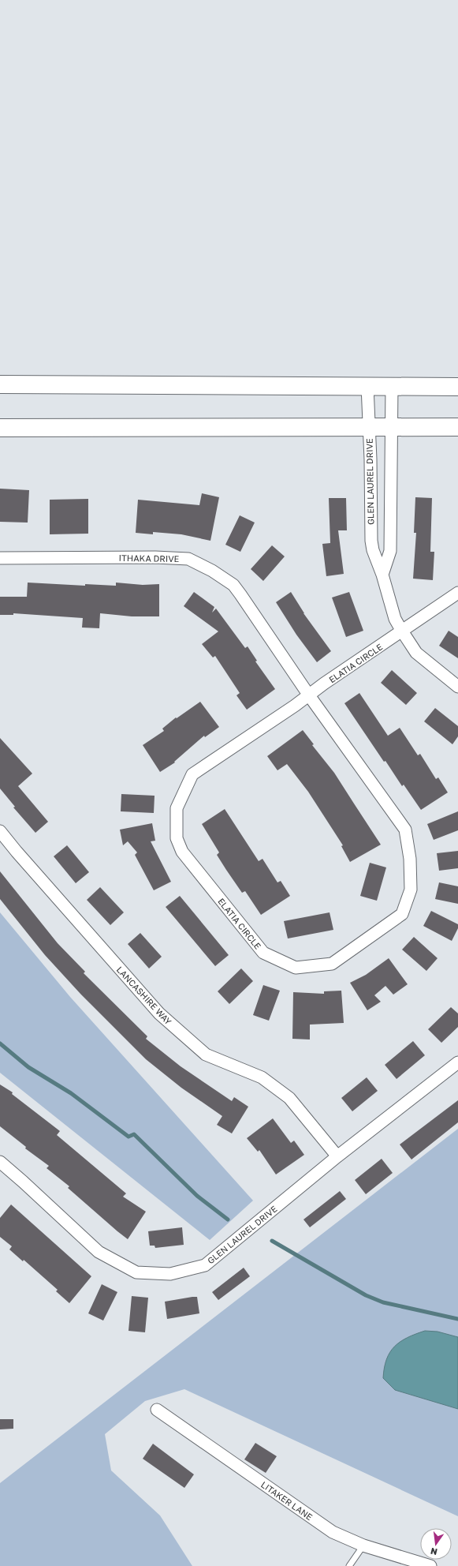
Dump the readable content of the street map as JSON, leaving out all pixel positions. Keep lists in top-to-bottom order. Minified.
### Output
{"streets":{"street":["GLEN LAUREL DRIVE","ITHAKA DRIVE","ELATIA CIRCLE","LANCASHIRE WAY","LITAKER LANE"]},"crossings":[["GLEN LAUREL DRIVE","ELATIA CIRCLE"],["GLEN LAUREL DRIVE","LANCASHIRE WAY"],["ITHAKA DRIVE","ELATIA CIRCLE"]],"north":"bottom"}
